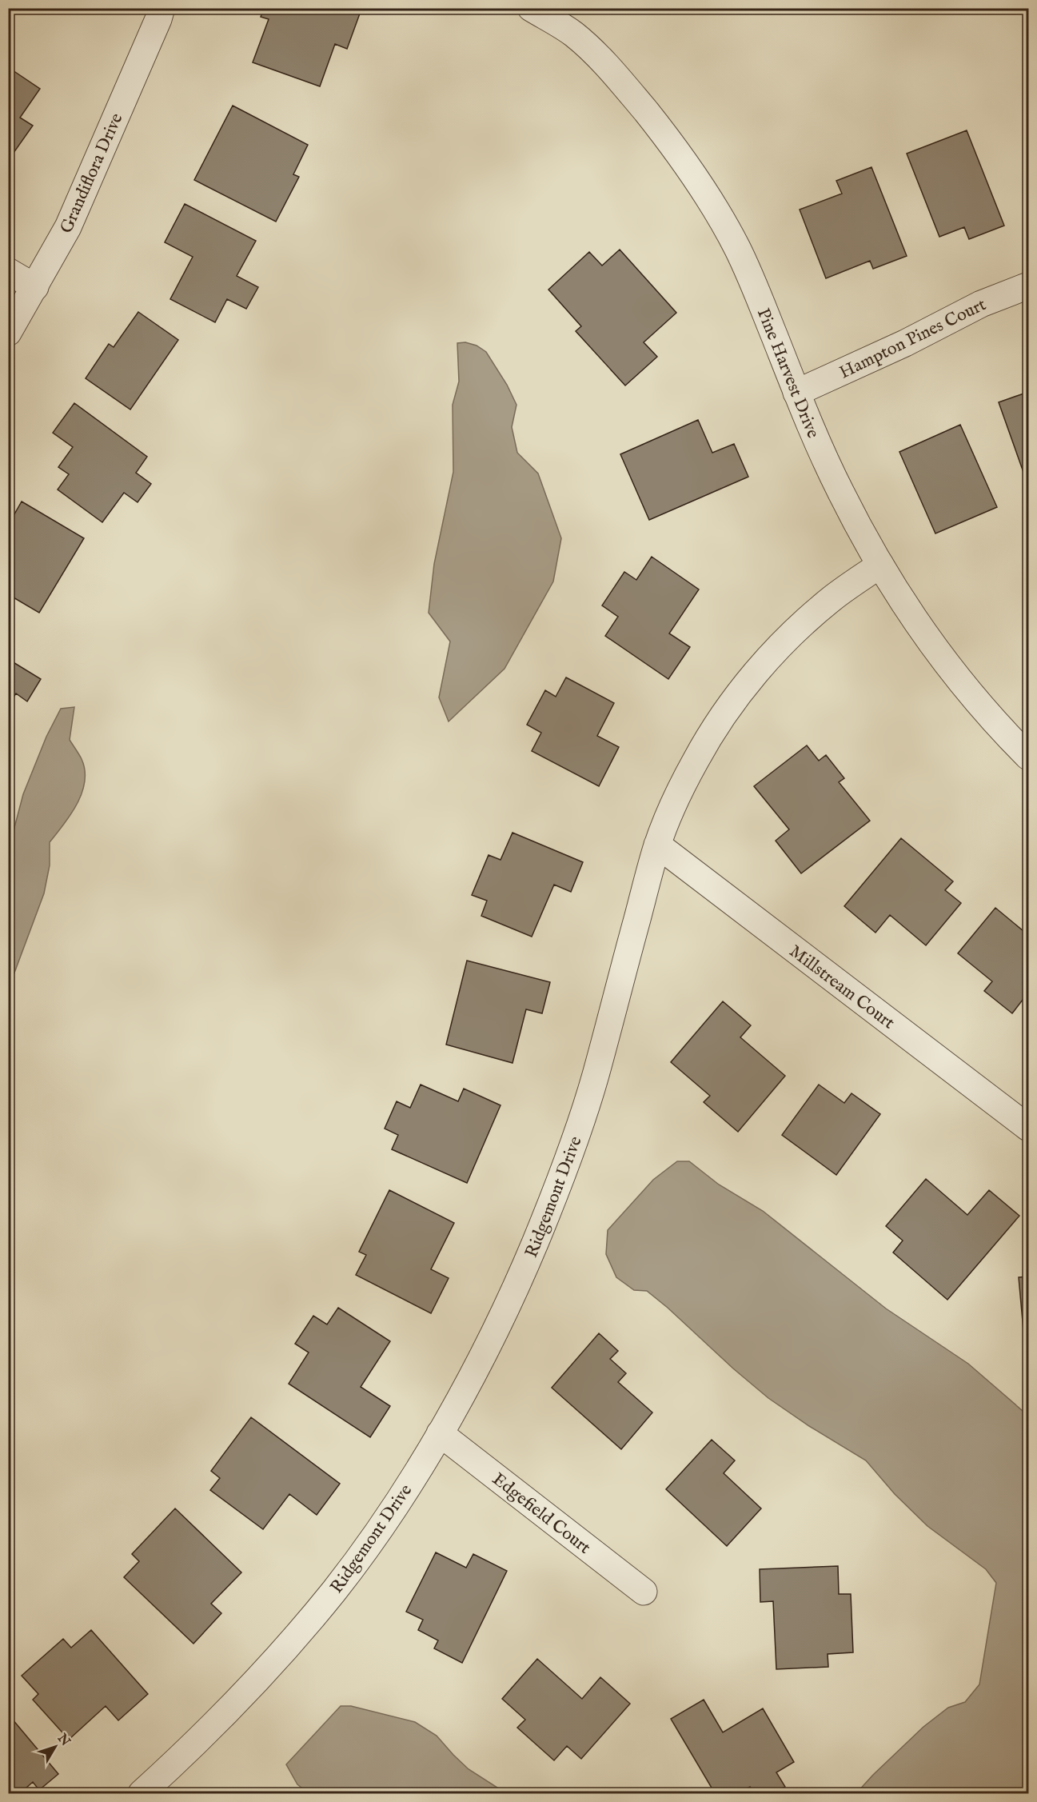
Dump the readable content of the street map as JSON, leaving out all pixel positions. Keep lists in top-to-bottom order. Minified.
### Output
{"streets":{"street":["Grandiflora Drive","Hampton Pines Court","Pine Harvest Drive","Millstream Court","Ridgemont Drive","Edgefield Court"]},"crossings":[["Hampton Pines Court","Pine Harvest Drive"],["Pine Harvest Drive","Ridgemont Drive"],["Millstream Court","Ridgemont Drive"],["Ridgemont Drive","Edgefield Court"]],"north":"top right"}
